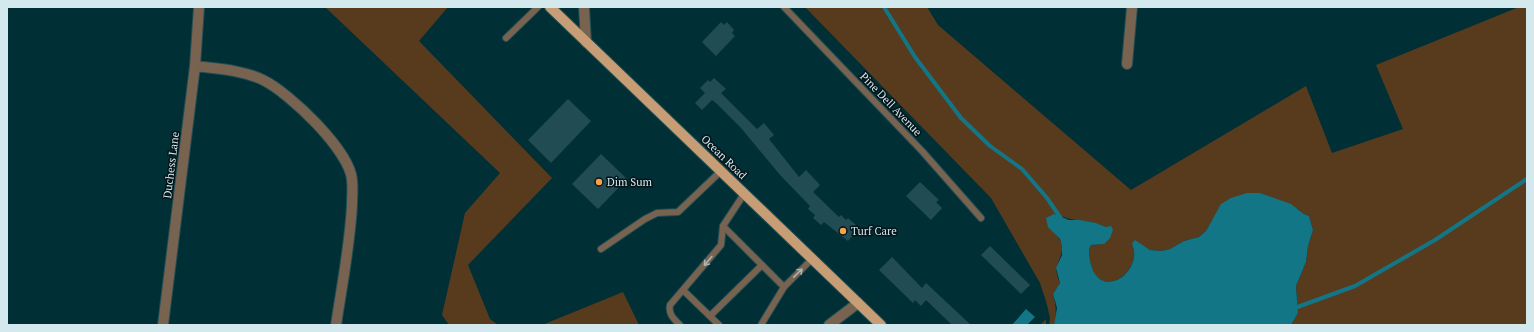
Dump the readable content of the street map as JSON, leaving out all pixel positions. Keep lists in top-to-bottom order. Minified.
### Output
{"streets":{"main road":["Ocean Road"],"street":["Duchess Lane"],"lane":["Pine Dell Avenue"]},"places":["Dim Sum","Turf Care"]}
